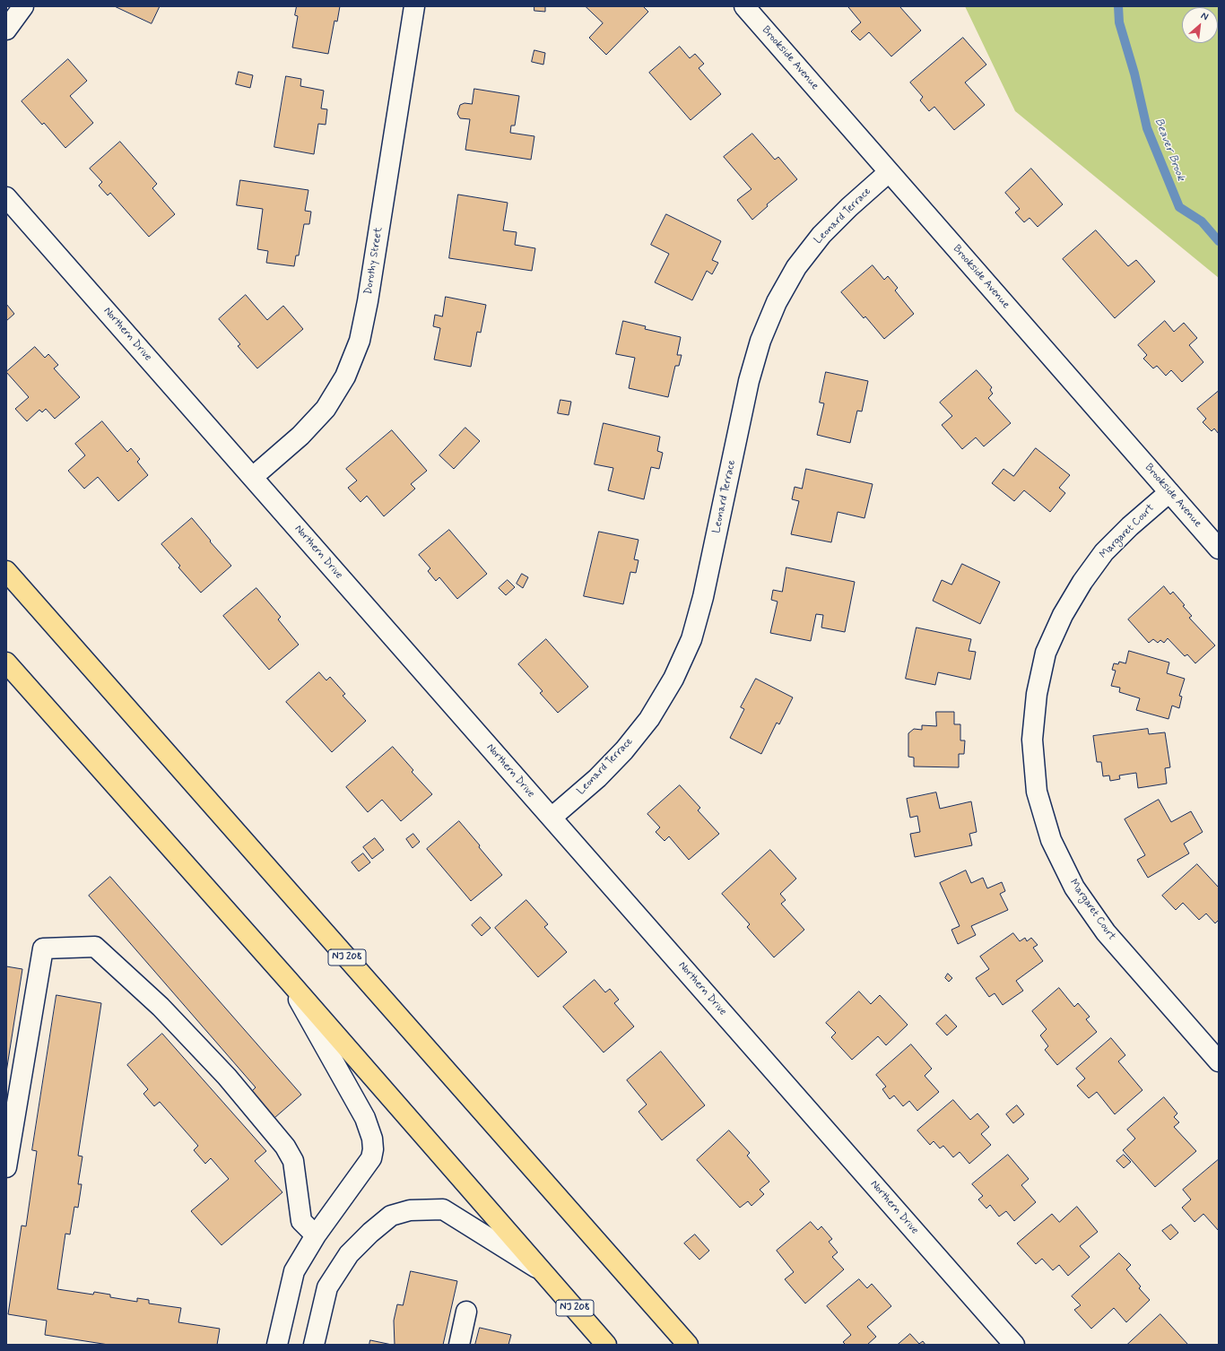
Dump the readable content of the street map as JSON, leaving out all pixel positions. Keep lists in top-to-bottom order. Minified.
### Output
{"streets":{"highway":["NJ 208"],"street":["Brookside Avenue","Leonard Terrace","Dorothy Street","Northern Drive","Margaret Court"]},"crossings":[["Brookside Avenue","Leonard Terrace"],["Brookside Avenue","Margaret Court"],["Leonard Terrace","Northern Drive"],["Dorothy Street","Northern Drive"]],"water":["Beaver Brook"],"north":"top right"}
